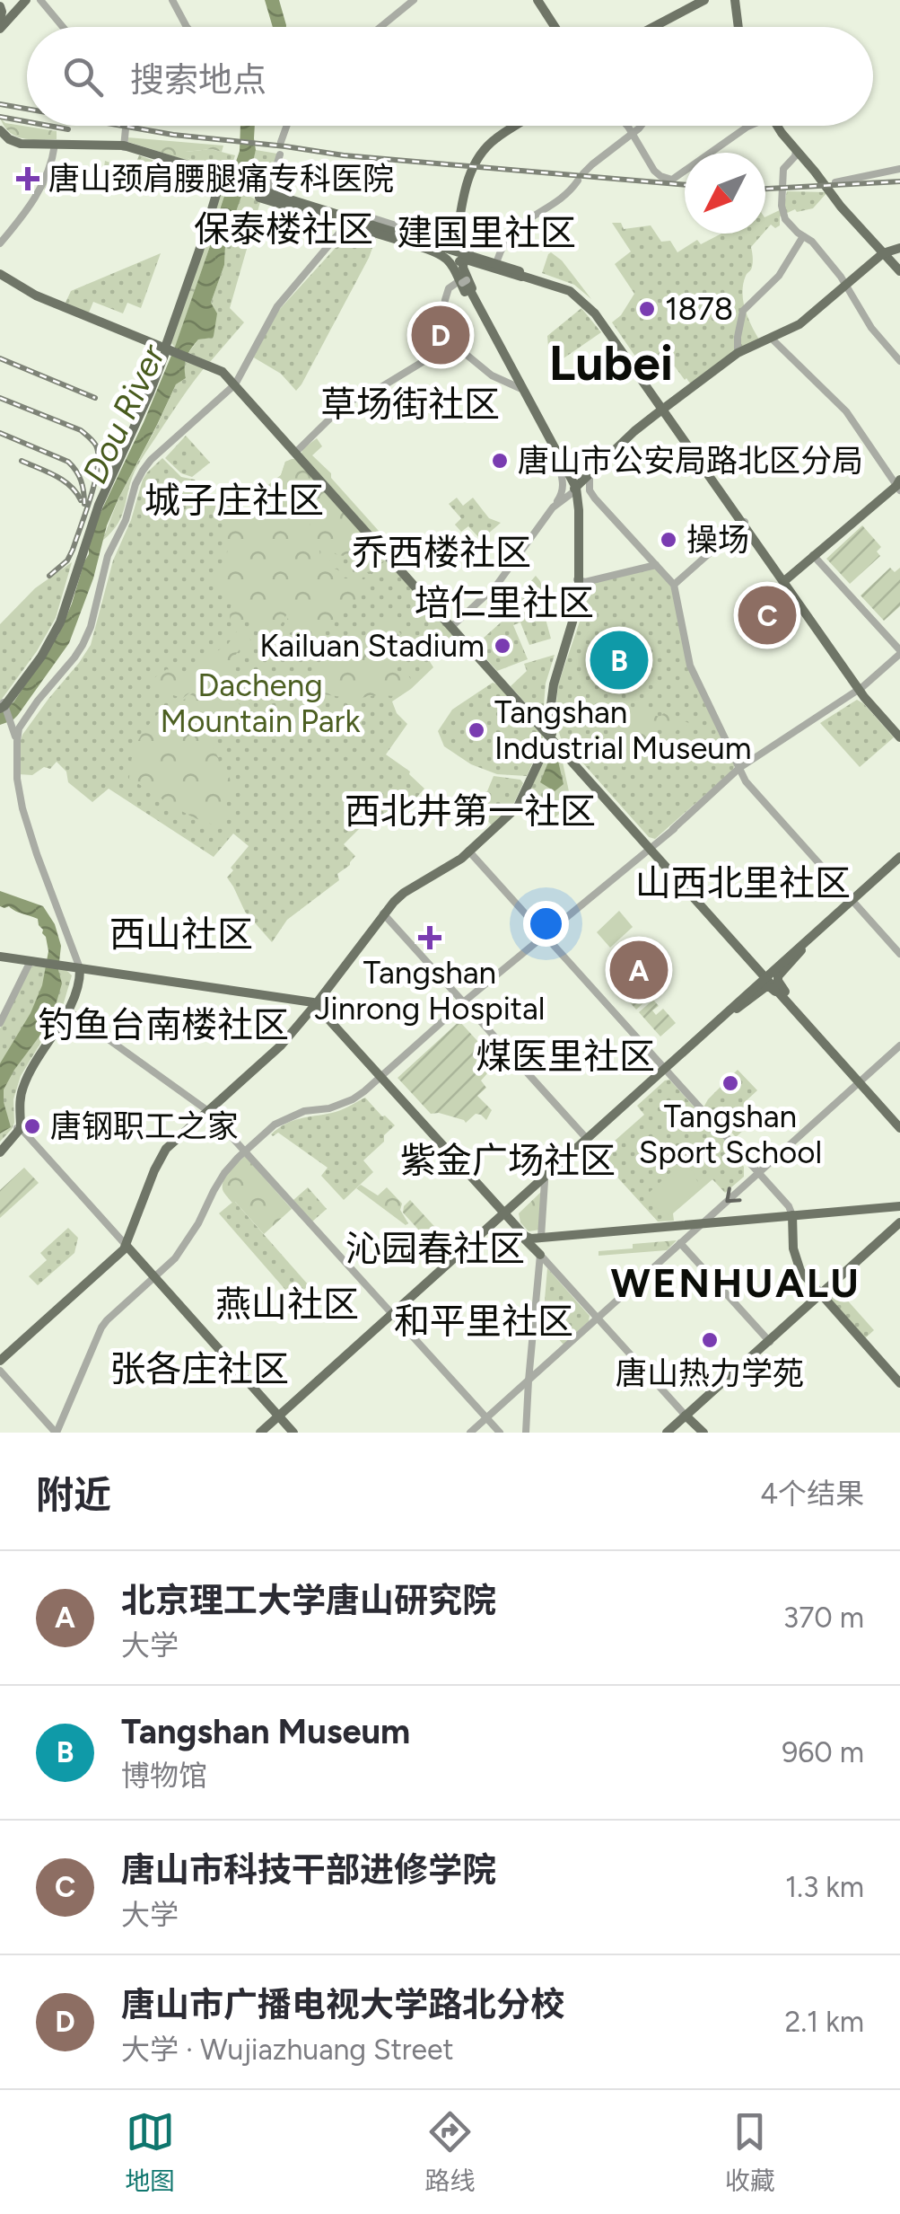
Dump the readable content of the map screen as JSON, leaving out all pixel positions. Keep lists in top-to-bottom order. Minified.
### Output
{"districts":["保泰楼社区","建国里社区","Lubei","草场街社区","城子庄社区","乔西楼社区","培仁里社区","西北井第一社区","山西北里社区","西山社区","钓鱼台南楼社区","煤医里社区","紫金广场社区","沁园春社区","WENHUALU","燕山社区","和平里社区","张各庄社区"],"water":["Dou River"],"parks":["Dacheng Mountain Park"],"places":{"health":["唐山颈肩腰腿痛专科医院","Tangshan Jinrong Hospital"],"other":["1878","唐山市公安局路北区分局","操场","Kailuan Stadium","Tangshan Industrial Museum","Tangshan Sport School","唐钢职工之家","唐山热力学苑"]},"north":"bottom left","page":{"search":"搜索地点","pins":["D","C","B","A"],"heading":["附近","4个结果"],"list":[{"mark":"A","name":"北京理工大学唐山研究院","note":"大学","value":"370 m"},{"mark":"B","name":"Tangshan Museum","note":"博物馆","value":"960 m"},{"mark":"C","name":"唐山市科技干部进修学院","note":"大学","value":"1.3 km"},{"mark":"D","name":"唐山市广播电视大学路北分校","note":"大学 · Wujiazhuang Street","value":"2.1 km"}],"nav":["地图","路线","收藏"]}}
